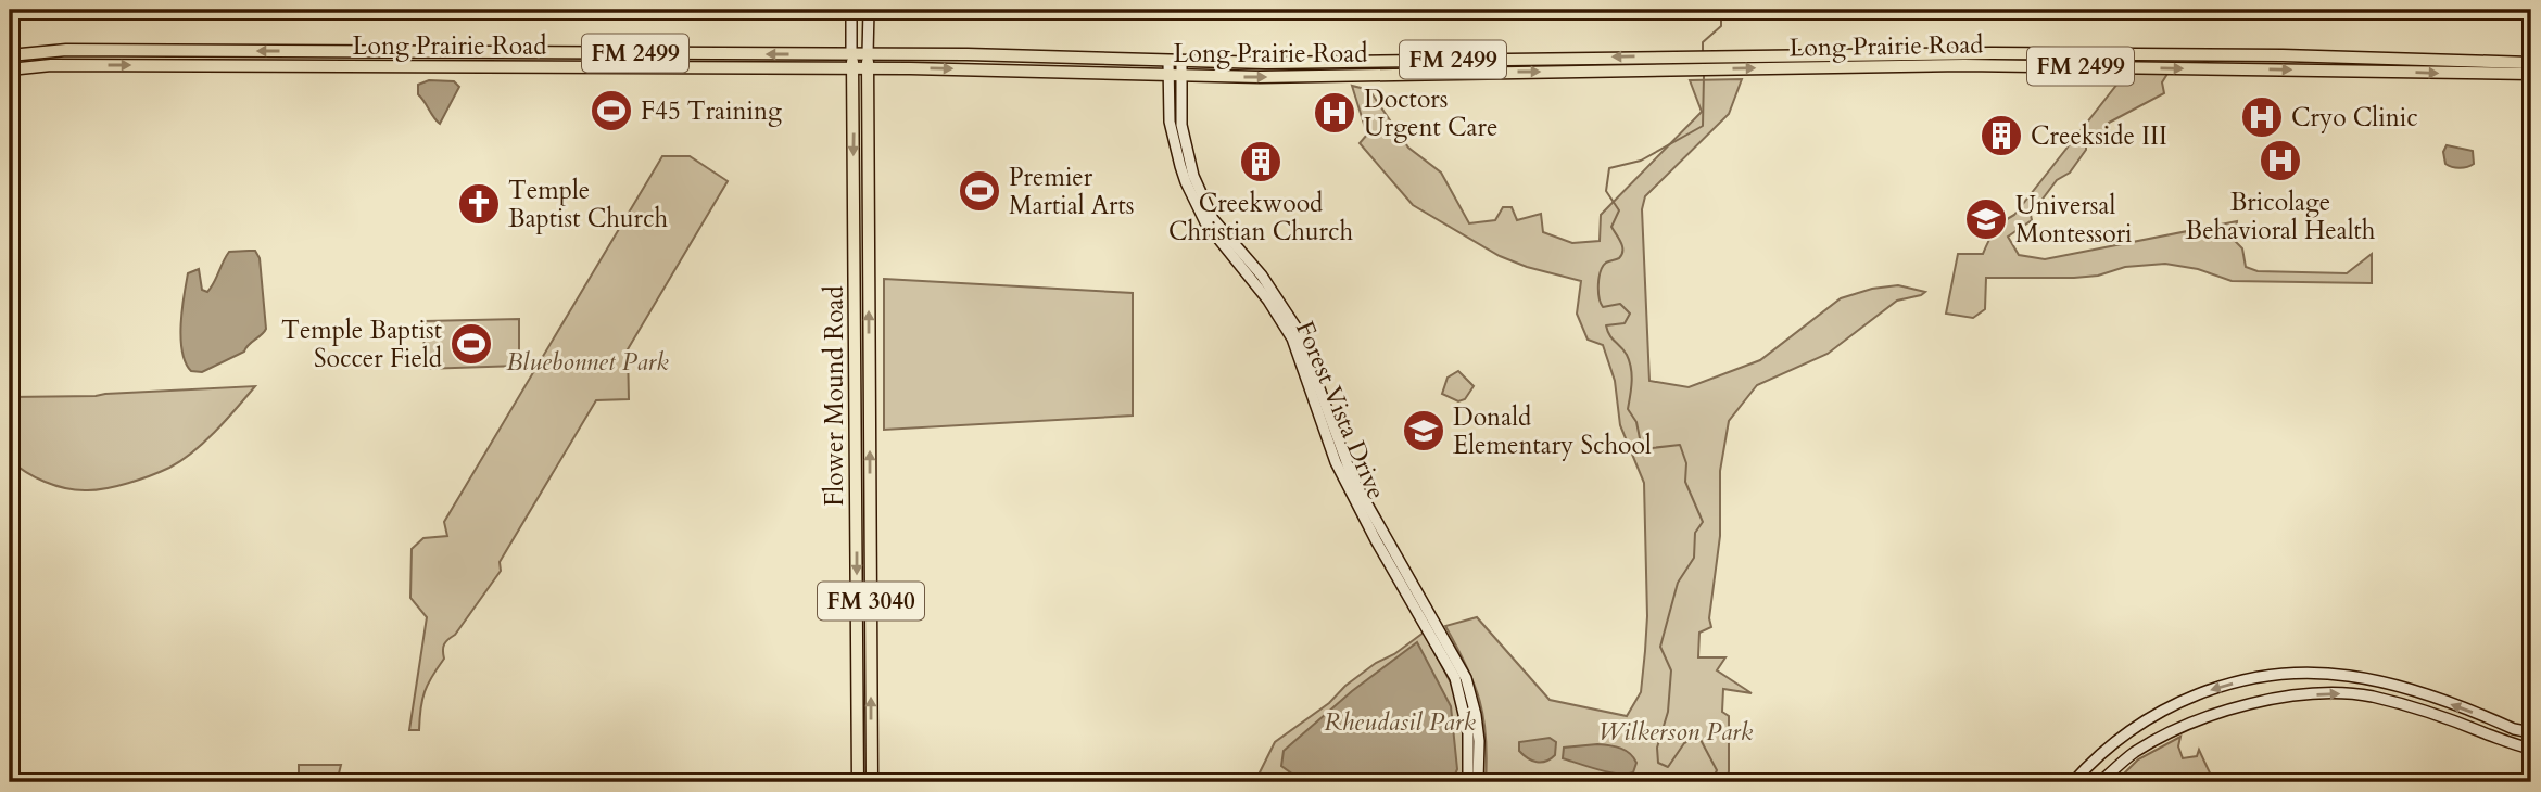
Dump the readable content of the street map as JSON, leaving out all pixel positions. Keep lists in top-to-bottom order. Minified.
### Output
{"streets":{"main road":["Long Prairie Road","FM 2499","Flower Mound Road","Forest Vista Drive","FM 3040"]},"crossings":[["Long Prairie Road","Flower Mound Road"],["Long Prairie Road","Forest Vista Drive"]],"parks":["Bluebonnet Park","Rheudasil Park","Wilkerson Park"],"places":{"sports":["F45 Training","Premier Martial Arts","Temple Baptist Soccer Field"],"hospital":["Doctors Urgent Care","Cryo Clinic","Bricolage Behavioral Health"],"building":["Creekside III","Creekwood Christian Church"],"church":["Temple Baptist Church"],"school or university":["Universal Montessori","Donald Elementary School"]}}
